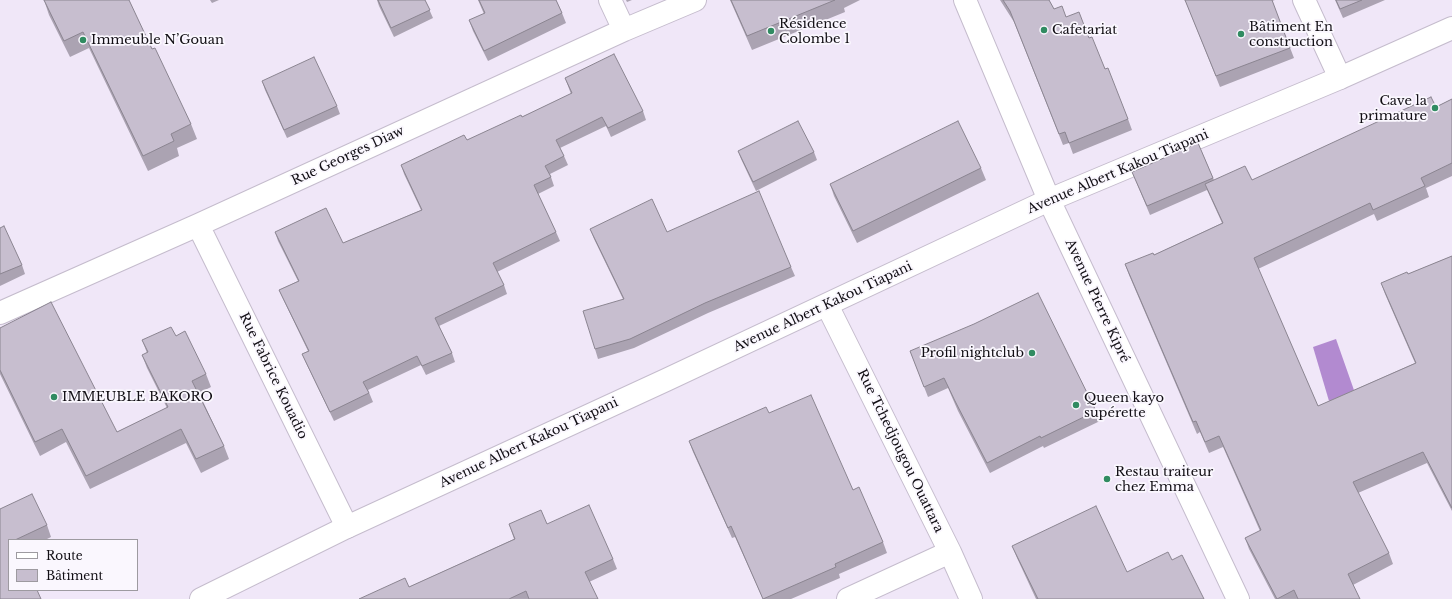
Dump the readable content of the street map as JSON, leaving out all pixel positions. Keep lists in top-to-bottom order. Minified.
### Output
{"streets":{"street":["Rue Georges Diaw","Avenue Albert Kakou Tiapani","Avenue Pierre Kipré","Rue Fabrice Kouadio","Rue Tchedjougou Ouattara"]},"crossings":[["Rue Georges Diaw","Rue Fabrice Kouadio"],["Avenue Albert Kakou Tiapani","Avenue Pierre Kipré"],["Avenue Albert Kakou Tiapani","Rue Fabrice Kouadio"],["Avenue Albert Kakou Tiapani","Rue Tchedjougou Ouattara"]],"places":["Cafetariat","Résidence Colombe 1","Bâtiment En construction","Immeuble N’Gouan","Cave la primature","Profil nightclub","IMMEUBLE BAKORO","Queen kayo supérette","Restau traiteur chez Emma"],"legend":["Route","Bâtiment"]}
